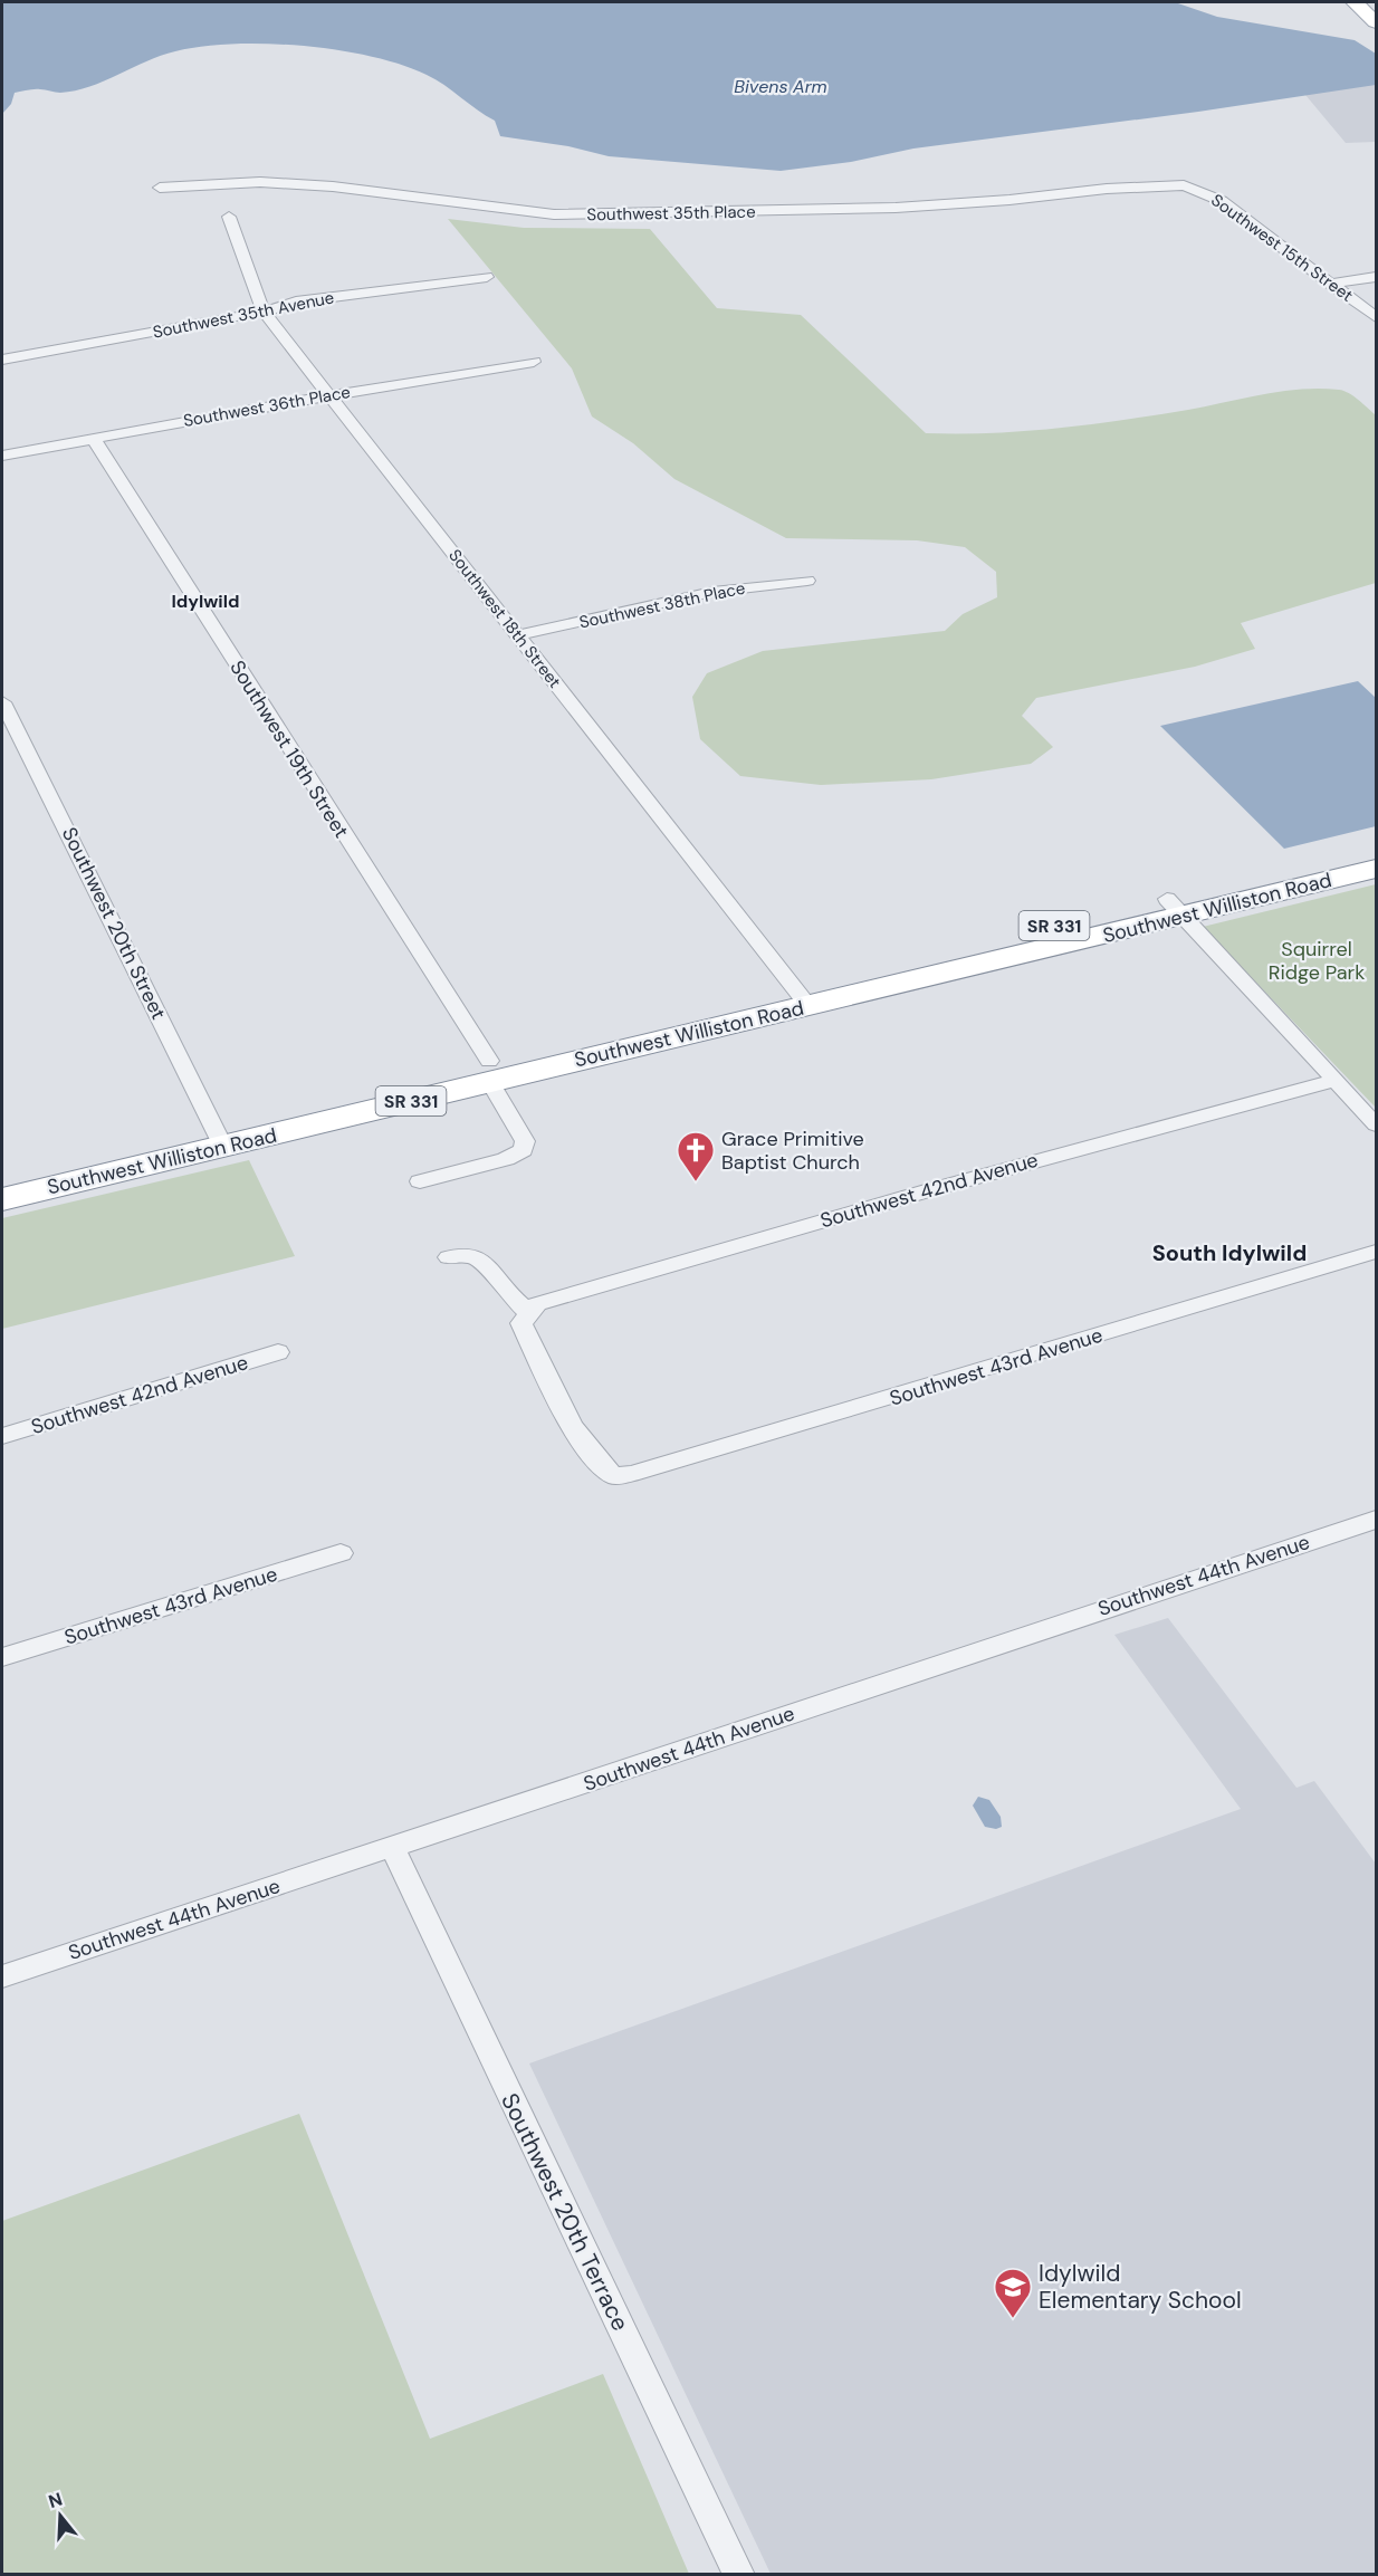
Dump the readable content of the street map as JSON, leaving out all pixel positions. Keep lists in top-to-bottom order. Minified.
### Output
{"streets":{"highway":["Southwest Williston Road","SR 331"],"street":["Southwest 35th Place","Southwest 15th Street","Southwest 35th Avenue","Southwest 36th Place","Southwest 38th Place","Southwest 18th Street","Southwest 19th Street","Southwest 20th Street","Southwest 42nd Avenue","Southwest 43rd Avenue","Southwest 44th Avenue","Southwest 20th Terrace"]},"crossings":[["Southwest 35th Place","Southwest 15th Street"],["Southwest 35th Avenue","Southwest 18th Street"],["Southwest 36th Place","Southwest 18th Street"],["Southwest 36th Place","Southwest 19th Street"],["Southwest 38th Place","Southwest 18th Street"],["Southwest 18th Street","Southwest Williston Road"],["Southwest 19th Street","Southwest Williston Road"],["Southwest Williston Road","Southwest 20th Street"],["Southwest 42nd Avenue","Southwest 43rd Avenue"],["Southwest 44th Avenue","Southwest 20th Terrace"]],"districts":["Idylwild","South Idylwild"],"water":["Bivens Arm"],"parks":["Squirrel Ridge Park"],"places":{"church":["Grace Primitive Baptist Church"],"school or university":["Idylwild Elementary School"]},"north":"top"}
